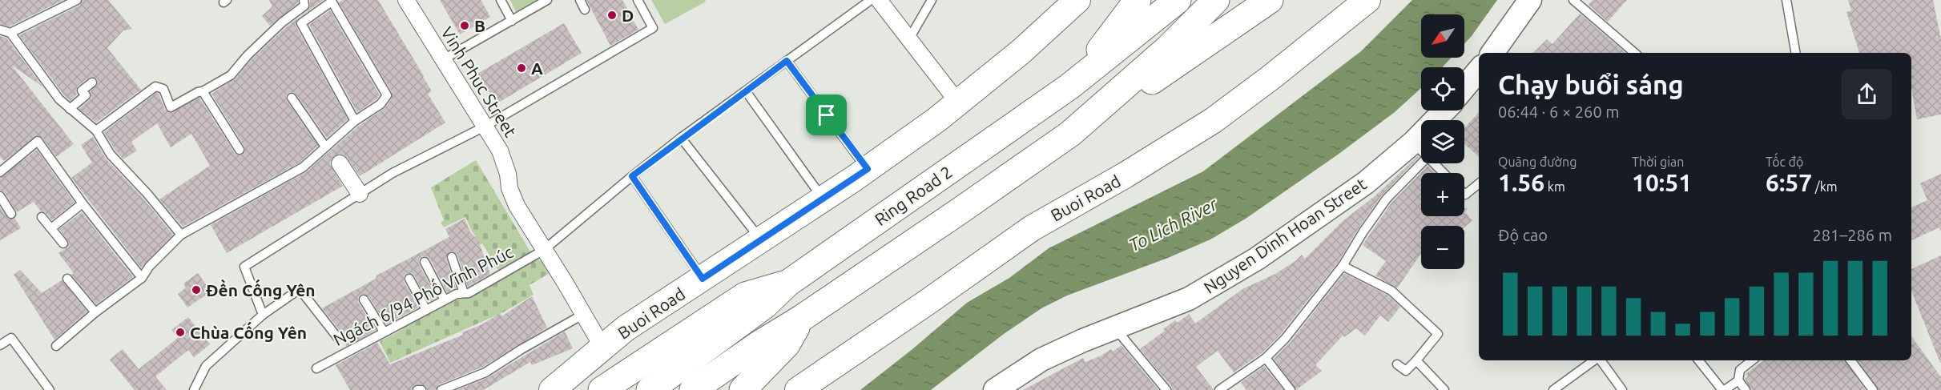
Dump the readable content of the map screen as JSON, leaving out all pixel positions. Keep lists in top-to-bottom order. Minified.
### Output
{"streets":{"highway":["Ring Road 2"],"main road":["Buoi Road","Nguyen Dinh Hoan Street"],"street":["Vinh Phuc Street"],"lane":["Ngách 6/94 Phố Vĩnh Phúc"]},"crossings":[["Vinh Phuc Street","Buoi Road"],["Vinh Phuc Street","Ngách 6/94 Phố Vĩnh Phúc"]],"water":["To Lich River"],"places":["D","B","A","Đền Cống Yên","Chùa Cống Yên"],"north":"bottom left","page":{"map_buttons":["+","−"],"heading":["Chạy buổi sáng","06:44 · 6 × 260 m"],"stats":[["Quãng đường","1.56 km"],["Thời gian","10:51"],["Tốc độ","6:57 /km"]],"chart":["Độ cao","281–286 m"]}}
